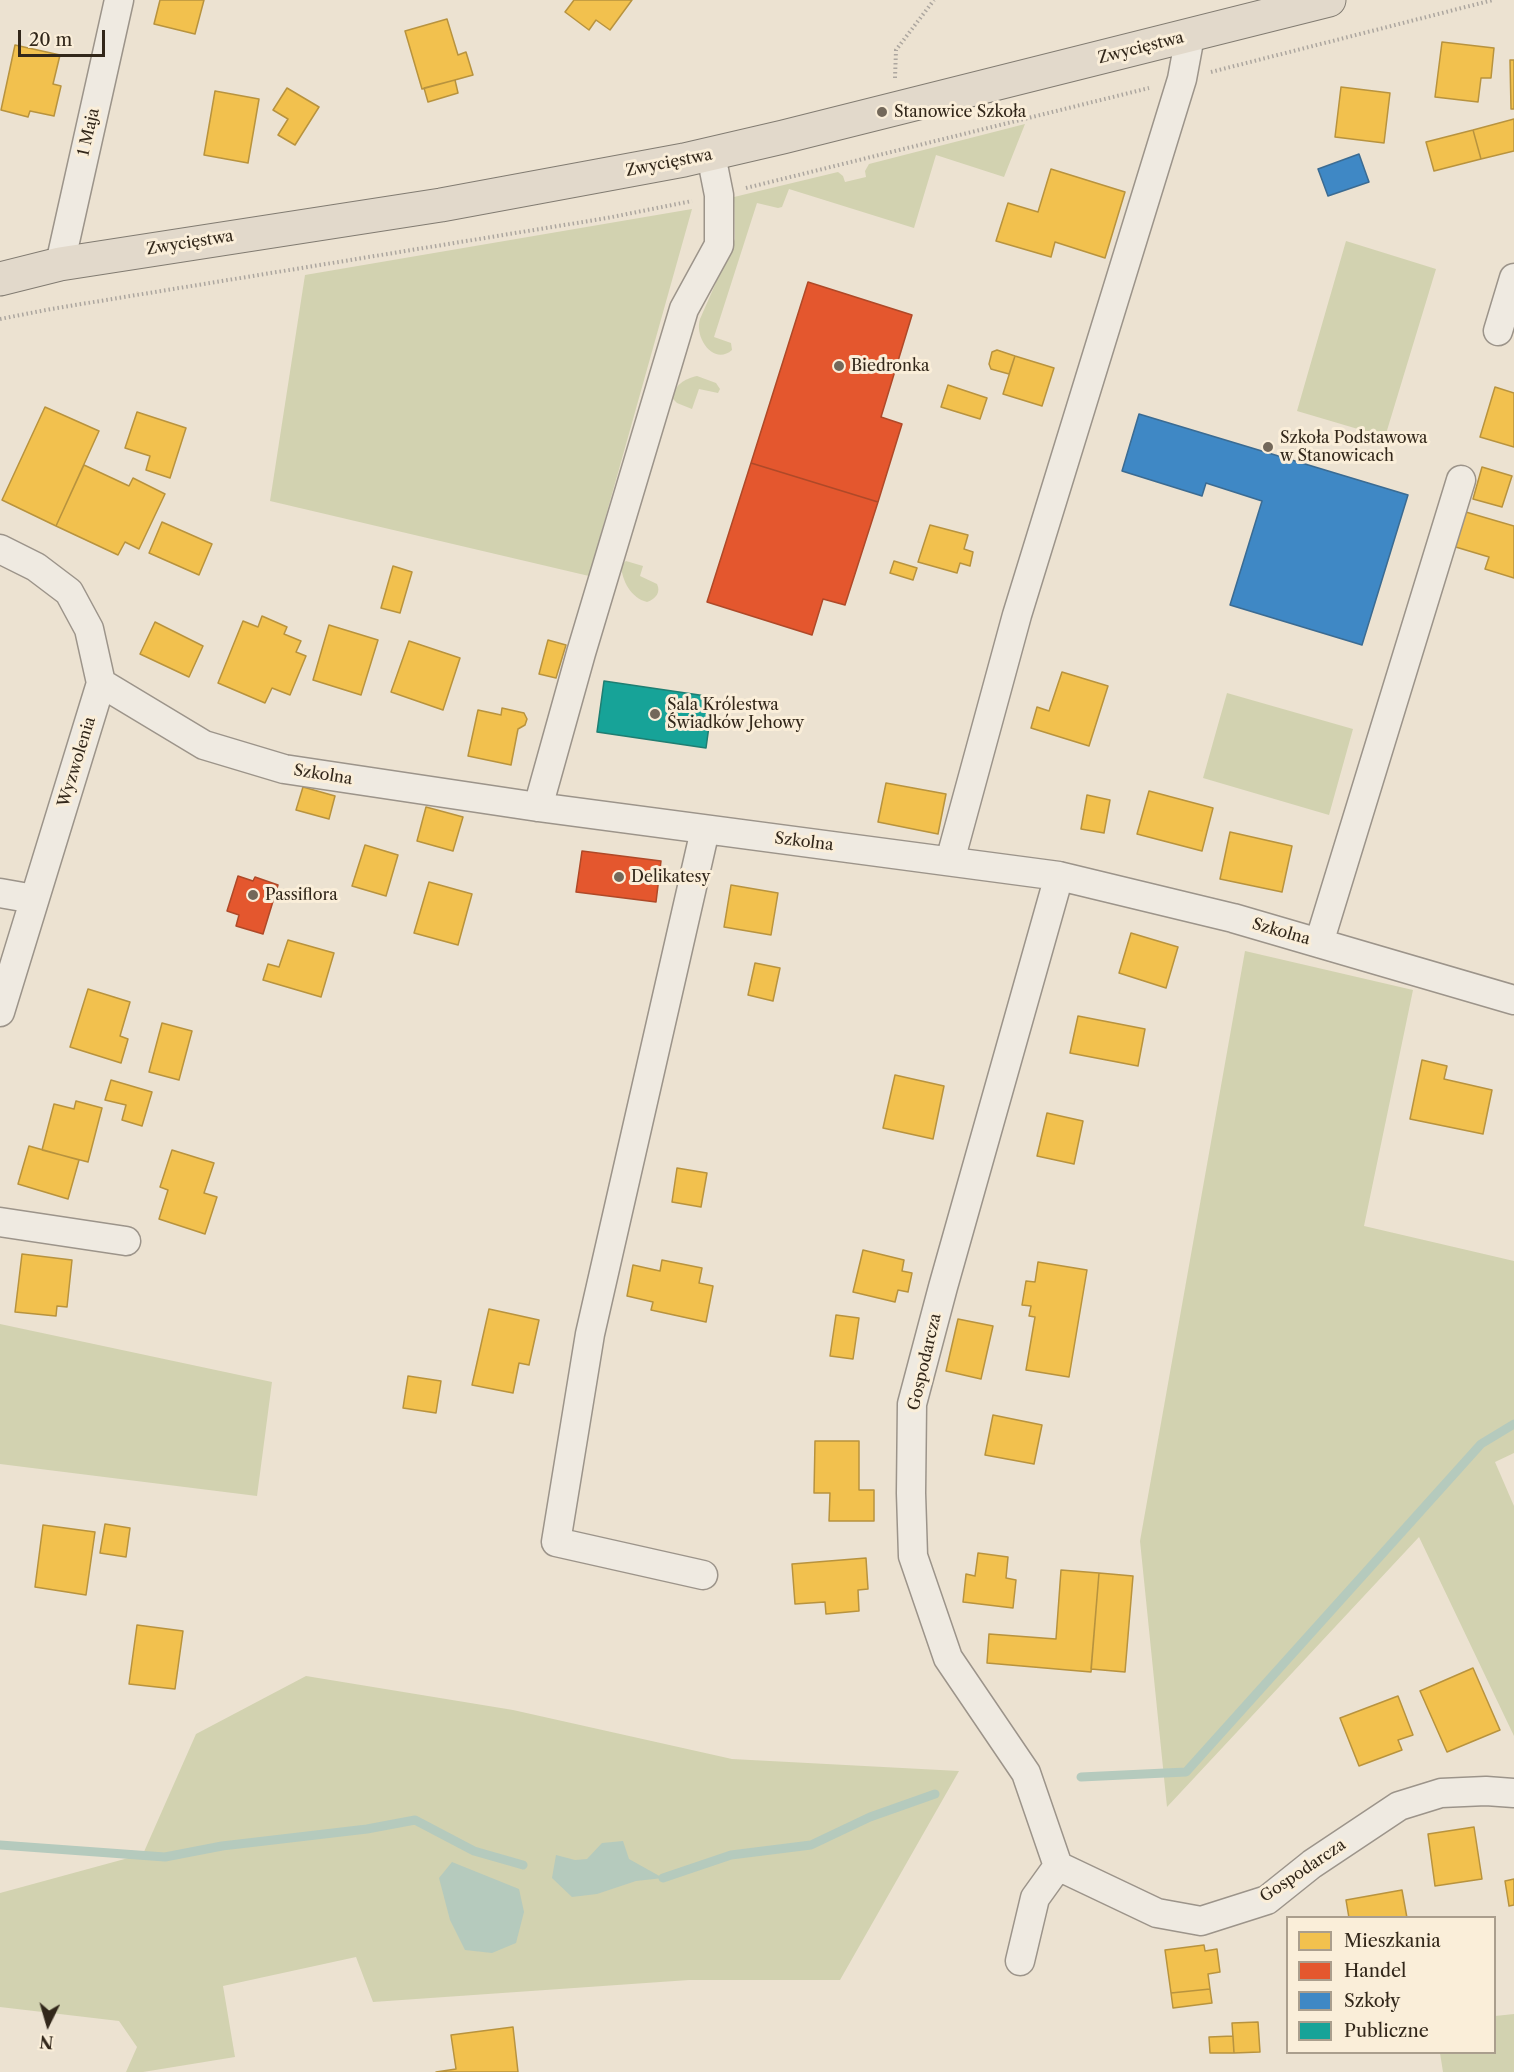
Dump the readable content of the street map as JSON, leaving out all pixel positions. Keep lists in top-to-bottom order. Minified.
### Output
{"streets":{"main road":["Zwycięstwa"],"street":["1 Maja","Wyzwolenia","Szkolna","Gospodarcza"]},"crossings":[["Zwycięstwa","1 Maja"],["Wyzwolenia","Szkolna"],["Szkolna","Gospodarcza"]],"places":["Stanowice Szkoła","Biedronka","Szkoła Podstawowa w Stanowicach","Sala Królestwa Świadków Jehowy","Delikatesy","Passiflora"],"legend":["Mieszkania","Handel","Szkoły","Publiczne"],"scale_bar":"20 m","north":"bottom"}
